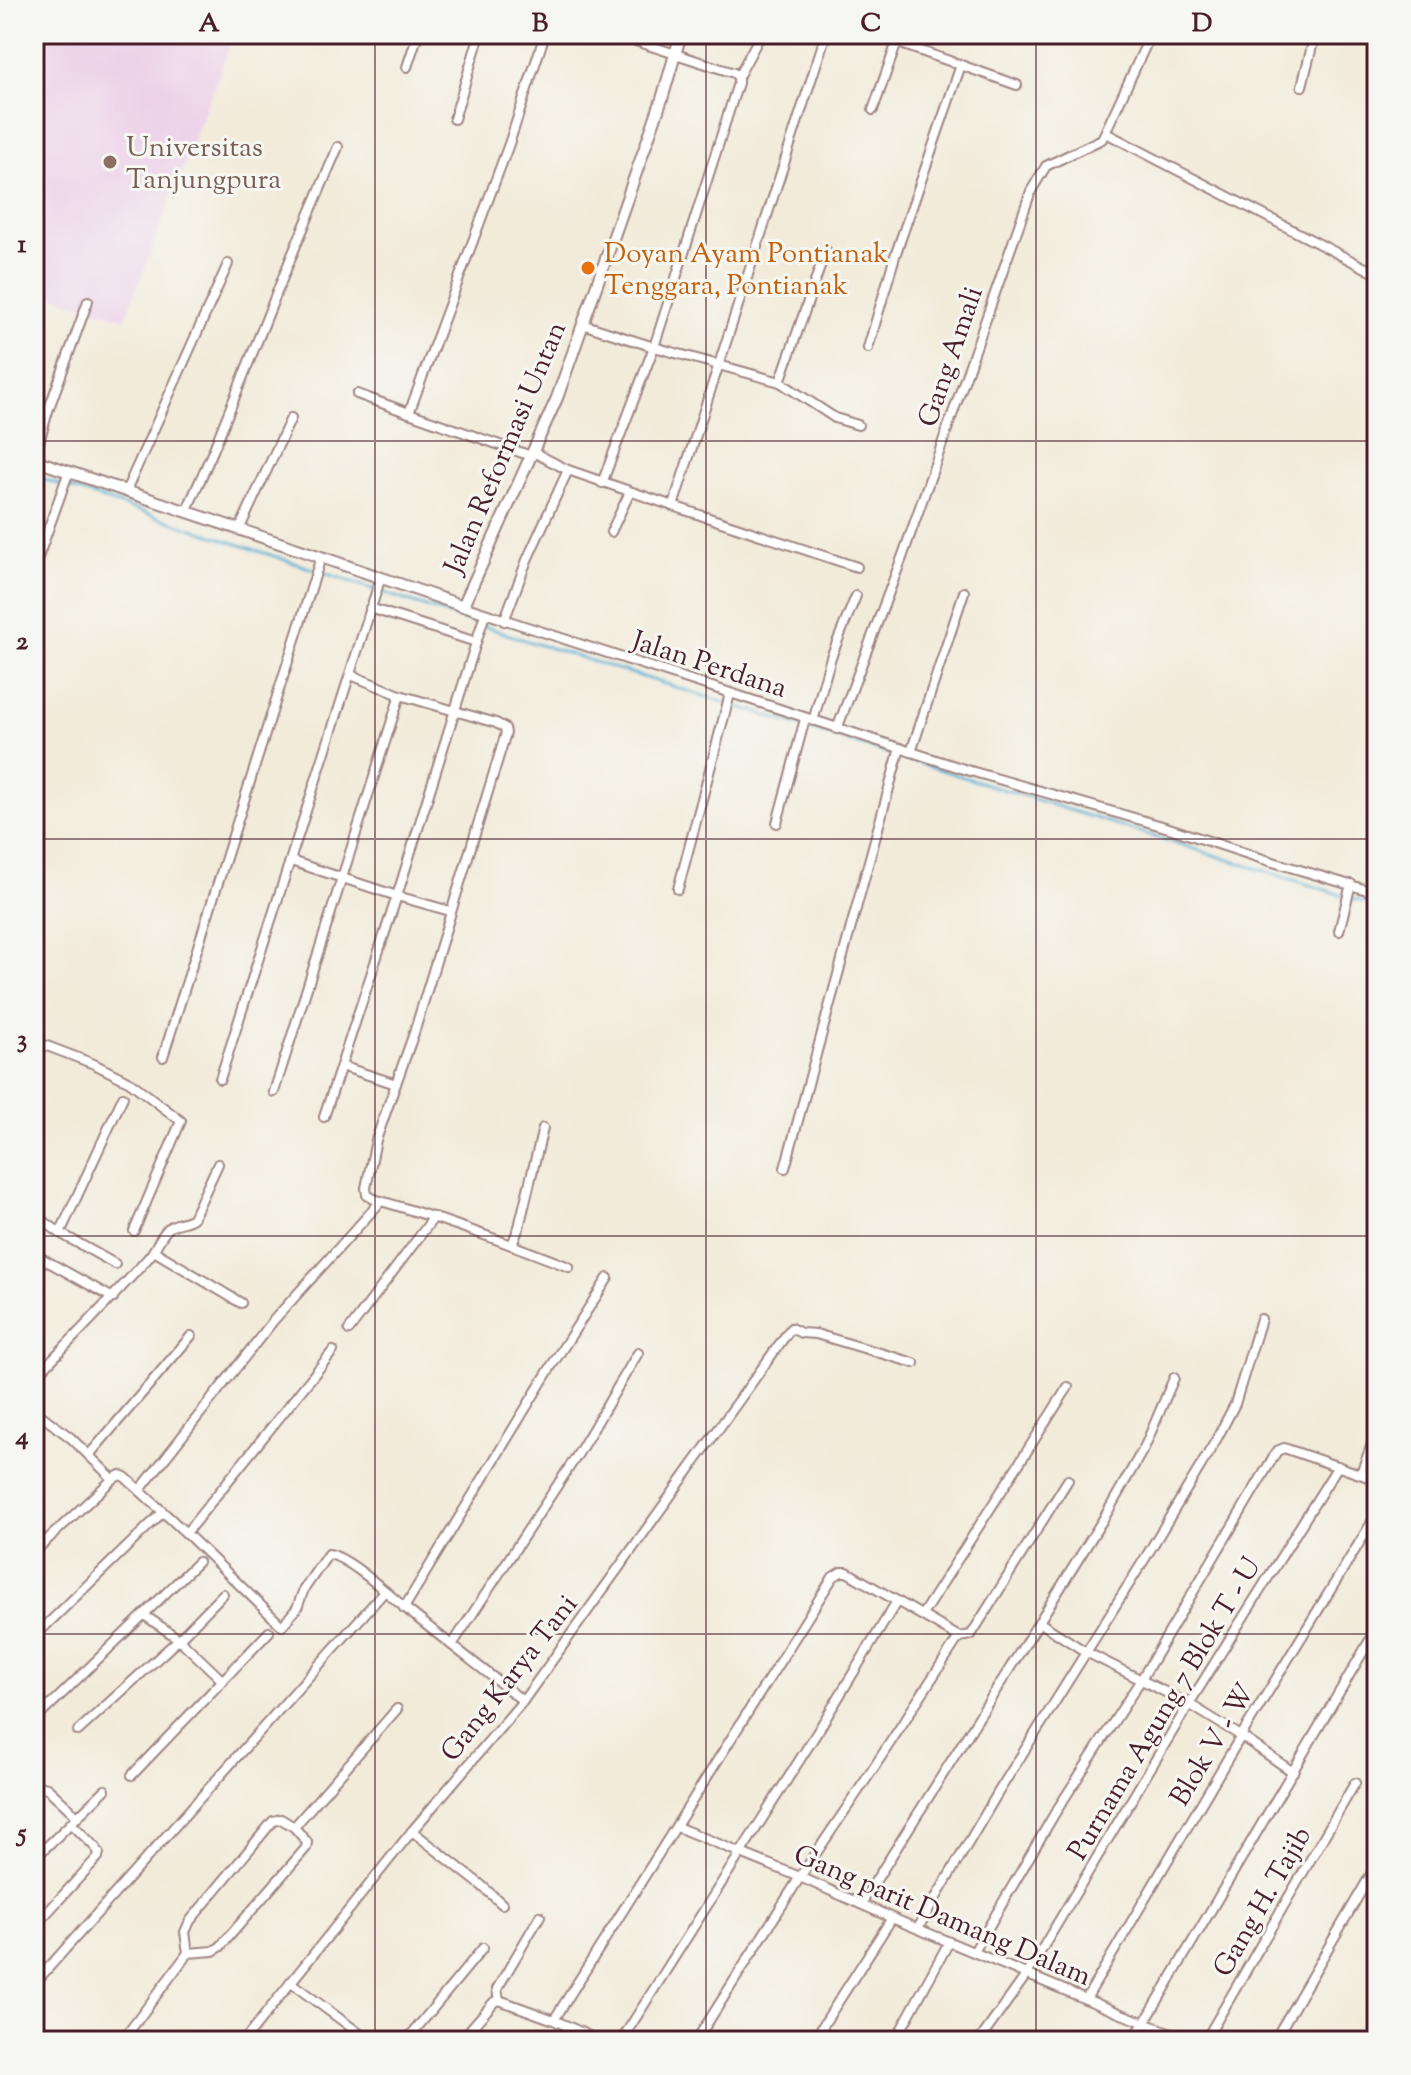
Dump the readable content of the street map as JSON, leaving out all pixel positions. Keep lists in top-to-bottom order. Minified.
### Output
{"streets":{"street":["Gang Amali","Jalan Reformasi Untan","Jalan Perdana","Gang Karya Tani","Purnama Agung 7 Blok T - U","Blok V - W","Gang H. Tajib","Gang parit Damang Dalam"]},"crossings":[["Gang Amali","Jalan Perdana"],["Jalan Reformasi Untan","Jalan Perdana"],["Purnama Agung 7 Blok T - U","Gang parit Damang Dalam"],["Blok V - W","Gang parit Damang Dalam"]],"places":["Universitas Tanjungpura","Doyan Ayam Pontianak Tenggara, Pontianak"],"grid":{"columns":["A","B","C","D"],"rows":["1","2","3","4","5"]}}
